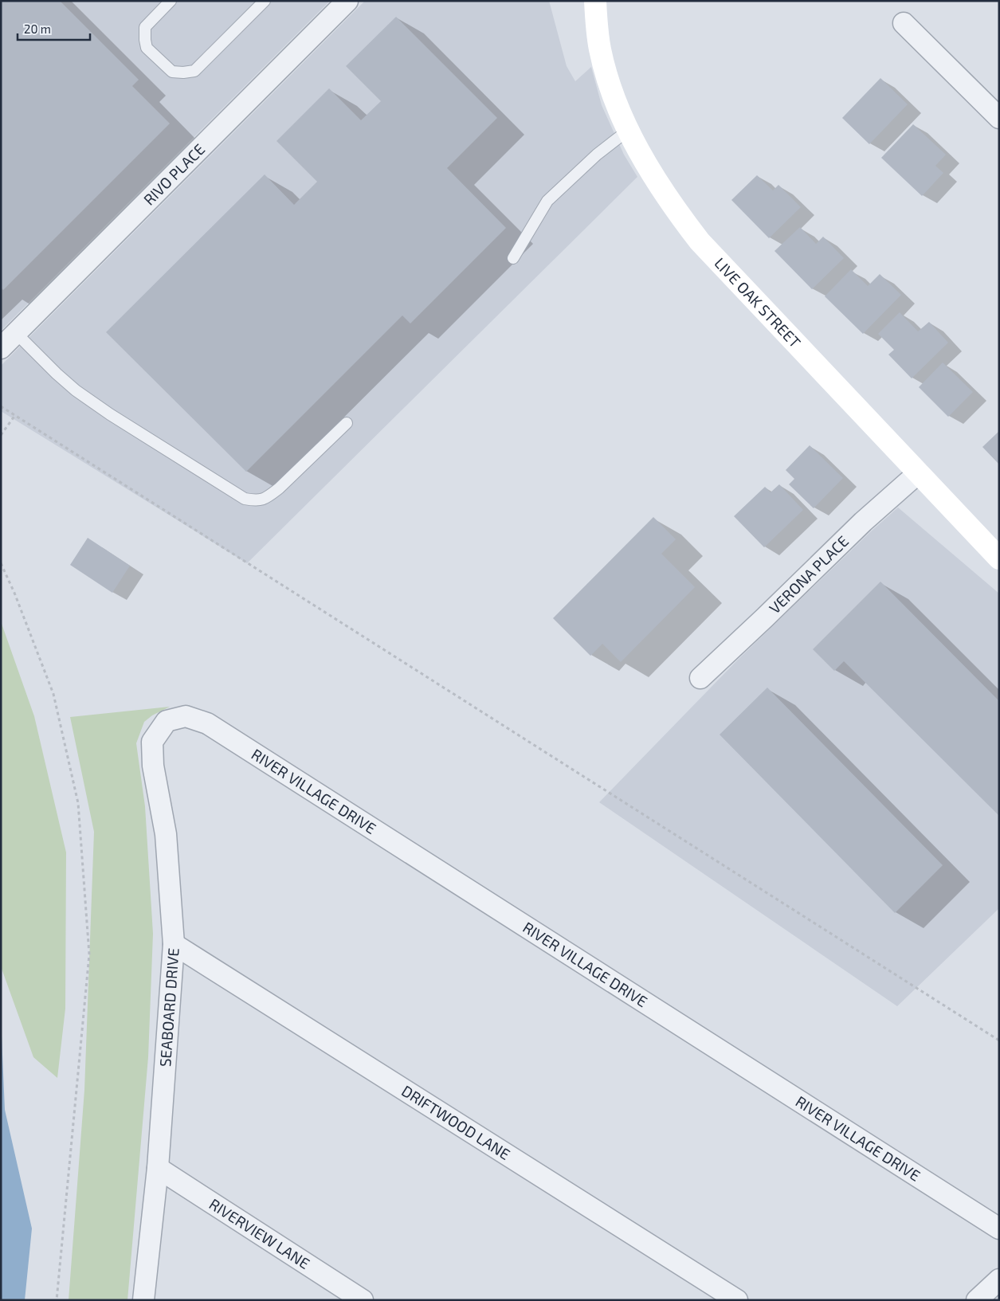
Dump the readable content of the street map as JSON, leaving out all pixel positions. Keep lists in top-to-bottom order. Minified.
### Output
{"streets":{"street":["RIVO PLACE","LIVE OAK STREET","VERONA PLACE","RIVER VILLAGE DRIVE","SEABOARD DRIVE","DRIFTWOOD LANE","RIVERVIEW LANE"]},"crossings":[["LIVE OAK STREET","VERONA PLACE"],["RIVER VILLAGE DRIVE","SEABOARD DRIVE"],["SEABOARD DRIVE","DRIFTWOOD LANE"],["SEABOARD DRIVE","RIVERVIEW LANE"]],"scale_bar":"20 m"}
